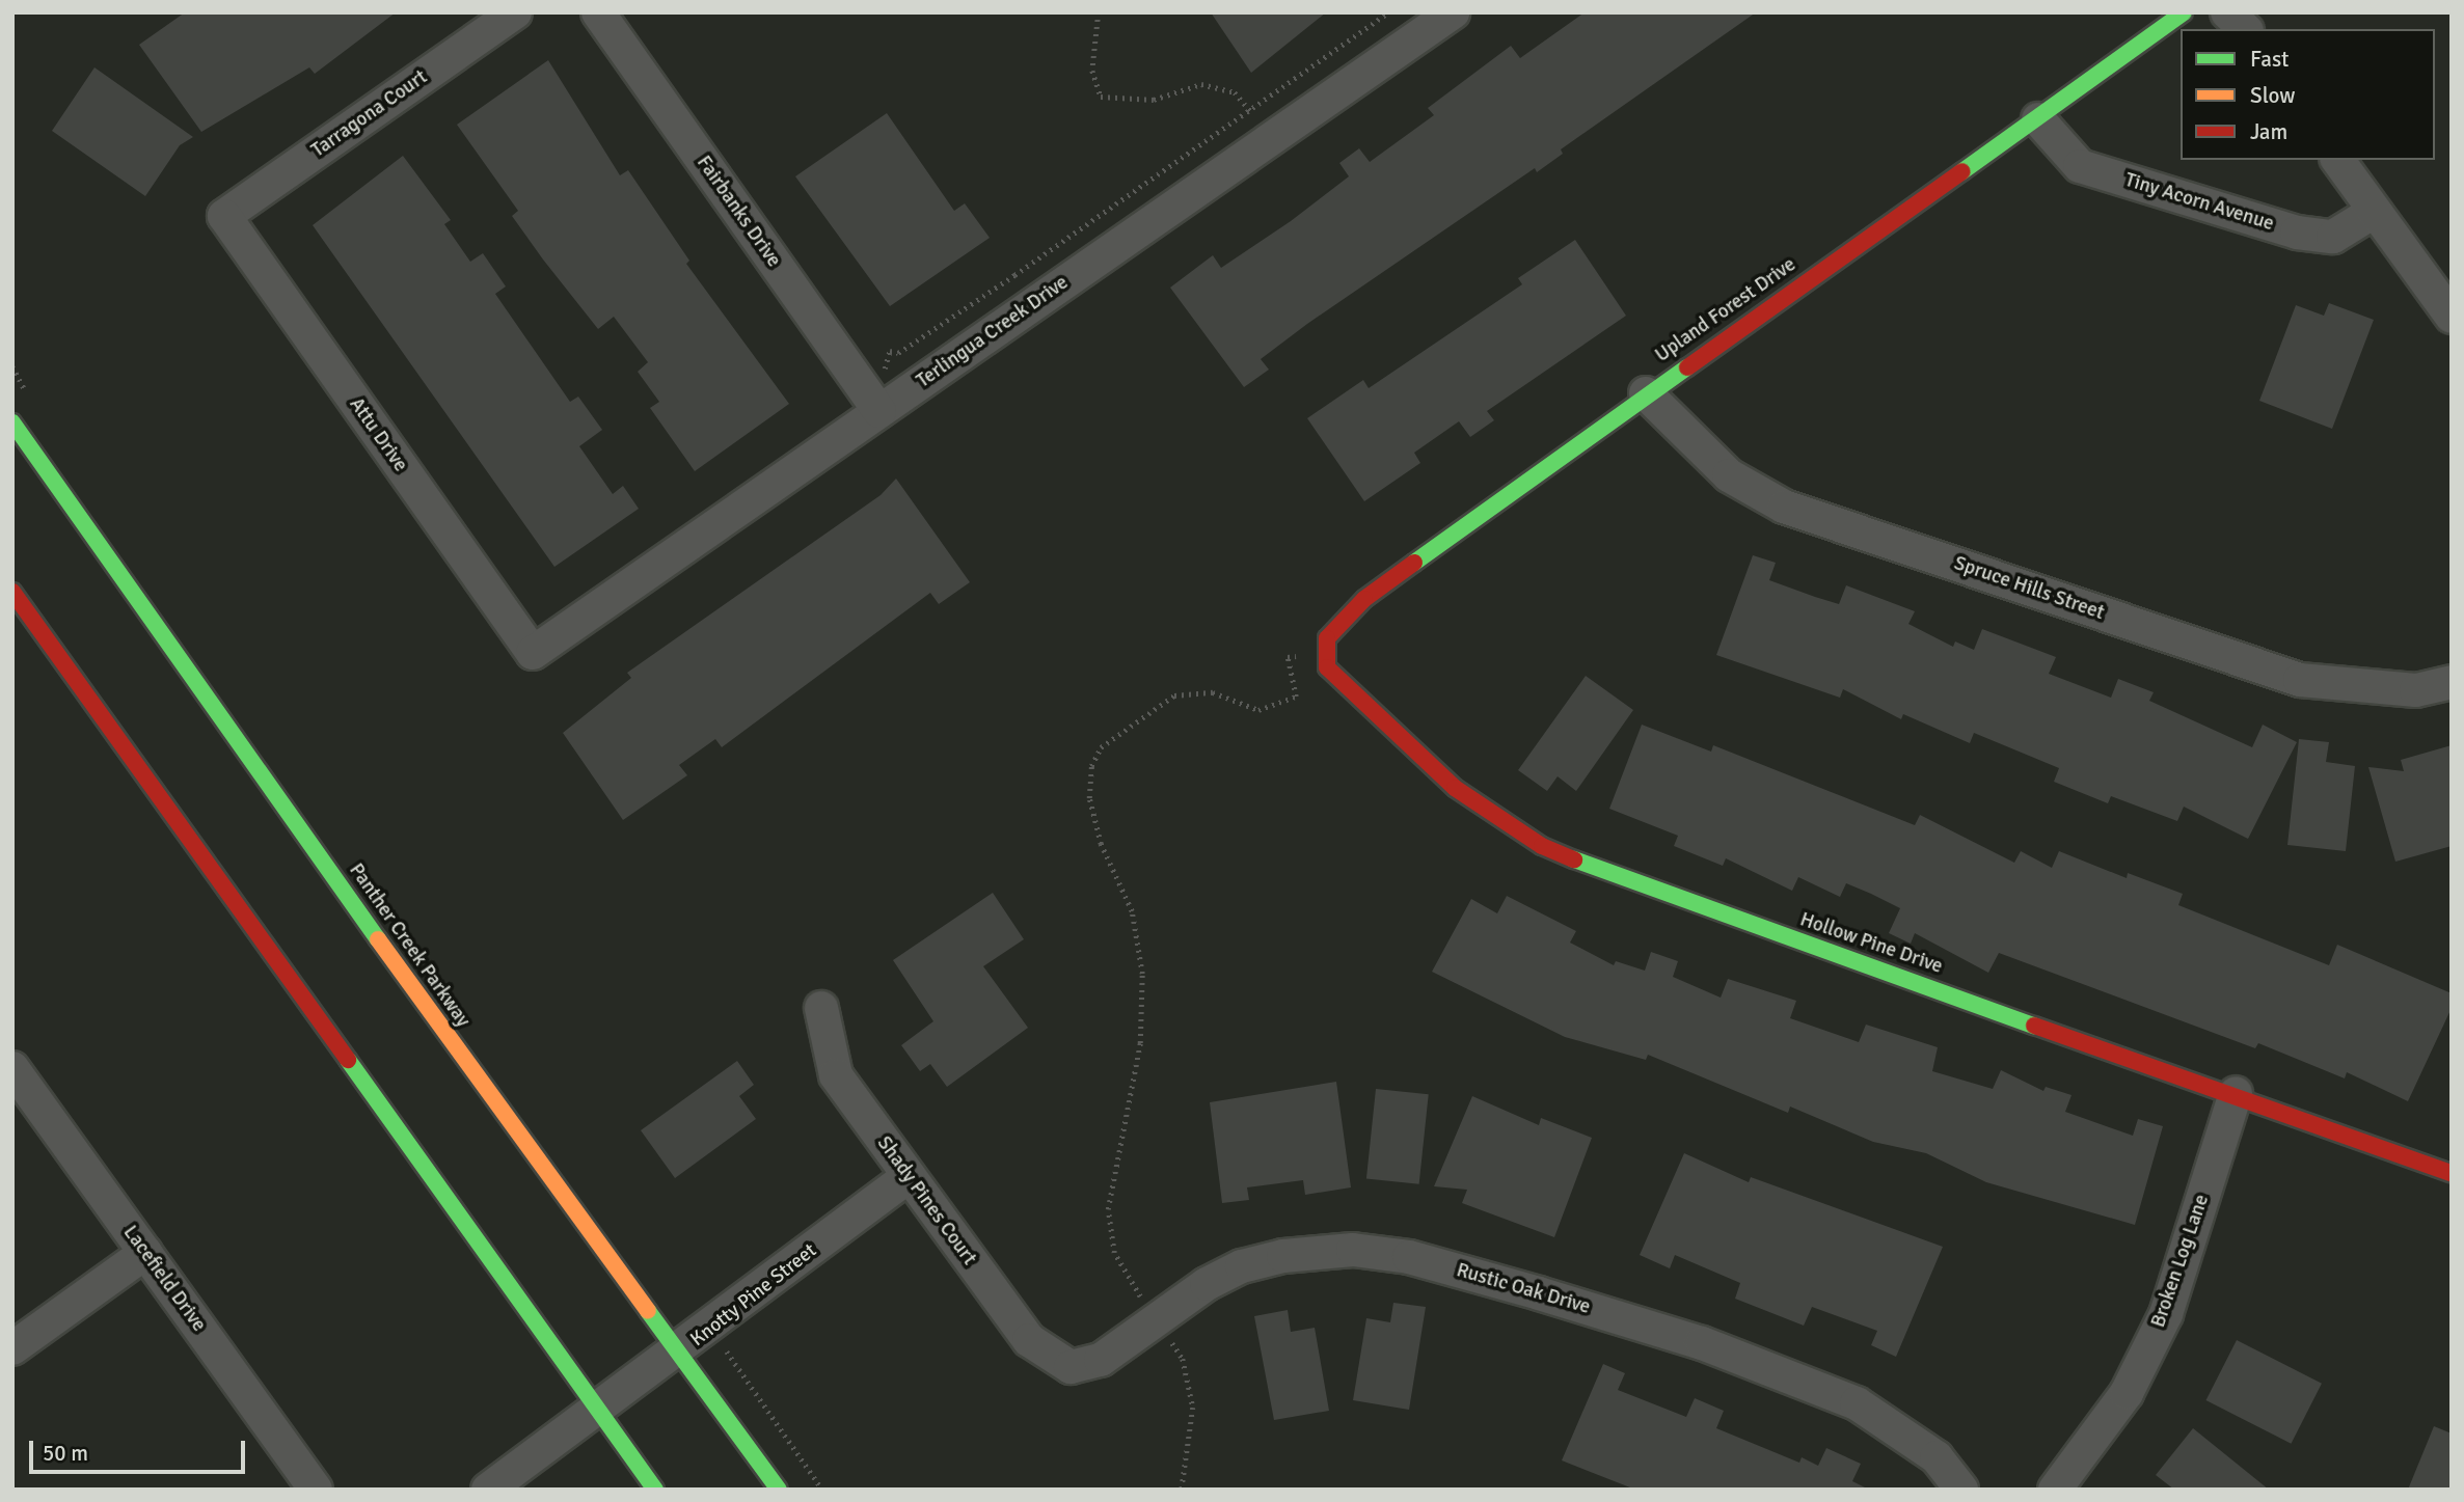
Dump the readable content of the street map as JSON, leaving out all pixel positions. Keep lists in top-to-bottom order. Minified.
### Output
{"streets":{"main road":["Upland Forest Drive","Hollow Pine Drive","Panther Creek Parkway"],"street":["Tarragona Court","Tiny Acorn Avenue","Fairbanks Drive","Terlingua Creek Drive","Attu Drive","Spruce Hills Street","Shady Pines Court","Broken Log Lane","Lacefield Drive","Rustic Oak Drive","Knotty Pine Street"]},"crossings":[["Tarragona Court","Attu Drive"],["Tiny Acorn Avenue","Upland Forest Drive"],["Fairbanks Drive","Terlingua Creek Drive"],["Upland Forest Drive","Spruce Hills Street"],["Upland Forest Drive","Hollow Pine Drive"],["Terlingua Creek Drive","Attu Drive"],["Hollow Pine Drive","Broken Log Lane"],["Panther Creek Parkway","Knotty Pine Street"],["Shady Pines Court","Rustic Oak Drive"],["Shady Pines Court","Knotty Pine Street"]],"legend":["Fast","Slow","Jam"],"scale_bar":"50 m"}
